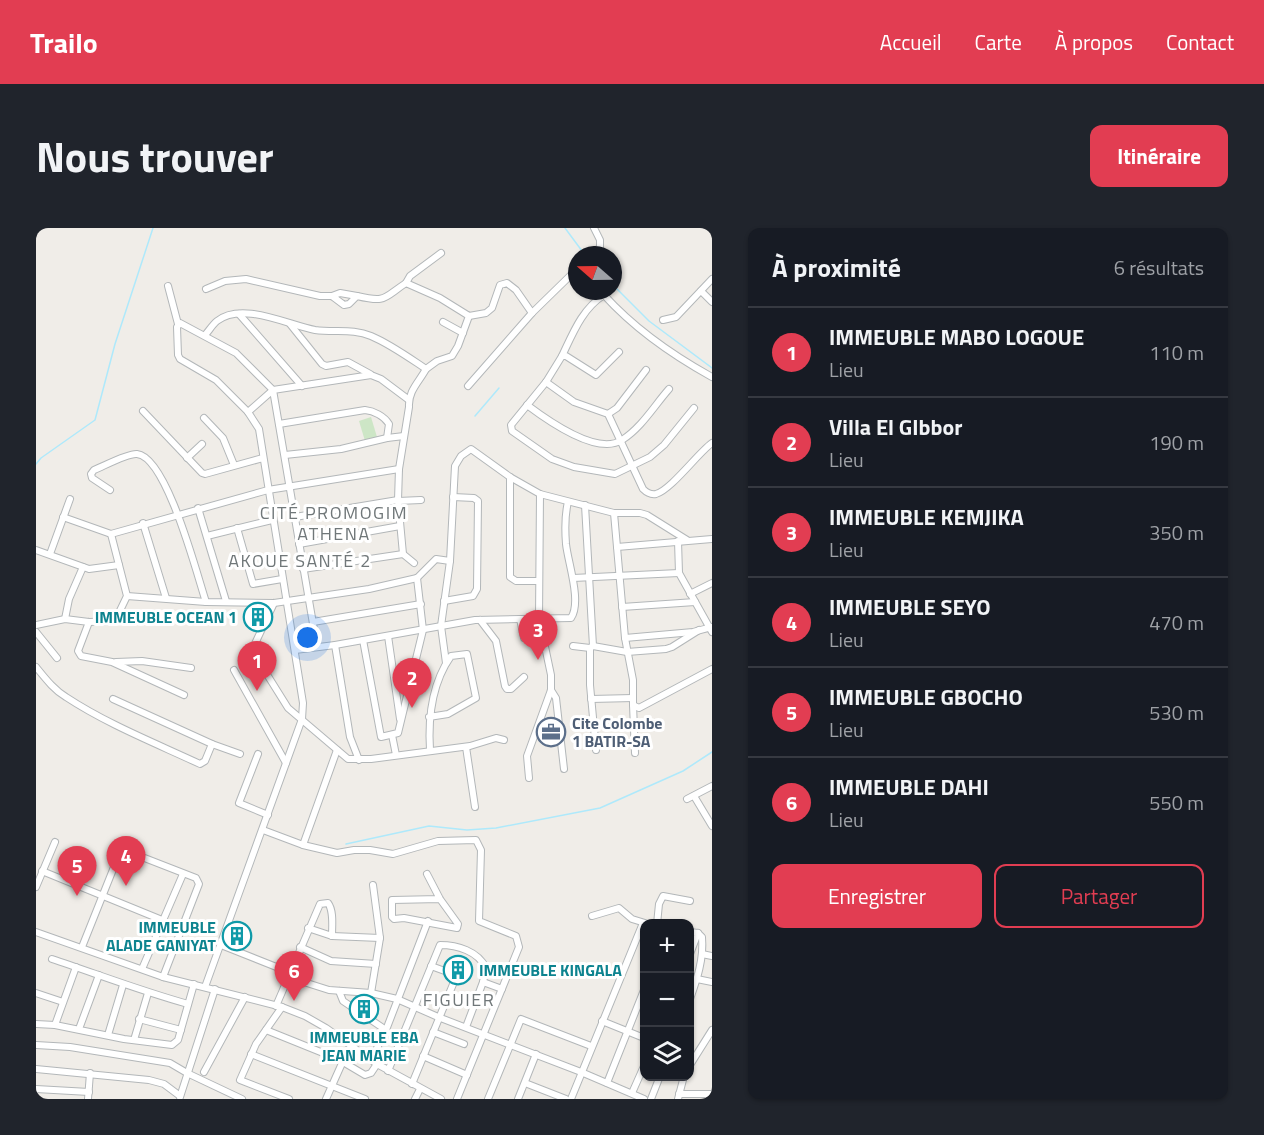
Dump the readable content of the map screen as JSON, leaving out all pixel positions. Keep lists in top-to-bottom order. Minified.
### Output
{"districts":["CITÉ PROMOGIM ATHENA","AKOUE SANTÉ 2","FIGUIER"],"places":{"building":["IMMEUBLE OCEAN 1","IMMEUBLE ALADE GANIYAT","IMMEUBLE KINGALA","IMMEUBLE EBA JEAN MARIE"],"office":["Cite Colombe 1 BATIR-SA"]},"north":"left","page":{"header":"Trailo","nav":["Accueil","Carte","À propos","Contact"],"title":"Nous trouver","buttons":["Itinéraire",["Enregistrer","Partager"]],"heading":["À proximité","6 résultats"],"list":[{"mark":"1","name":"IMMEUBLE MABO LOGOUE","note":"Lieu","value":"110 m"},{"mark":"2","name":"Villa El GIbbor","note":"Lieu","value":"190 m"},{"mark":"3","name":"IMMEUBLE KEMJIKA","note":"Lieu","value":"350 m"},{"mark":"4","name":"IMMEUBLE SEYO","note":"Lieu","value":"470 m"},{"mark":"5","name":"IMMEUBLE GBOCHO","note":"Lieu","value":"530 m"},{"mark":"6","name":"IMMEUBLE DAHI","note":"Lieu","value":"550 m"}],"pins":["3","1","2","4","5","6"],"map_buttons":["+","−"]}}
